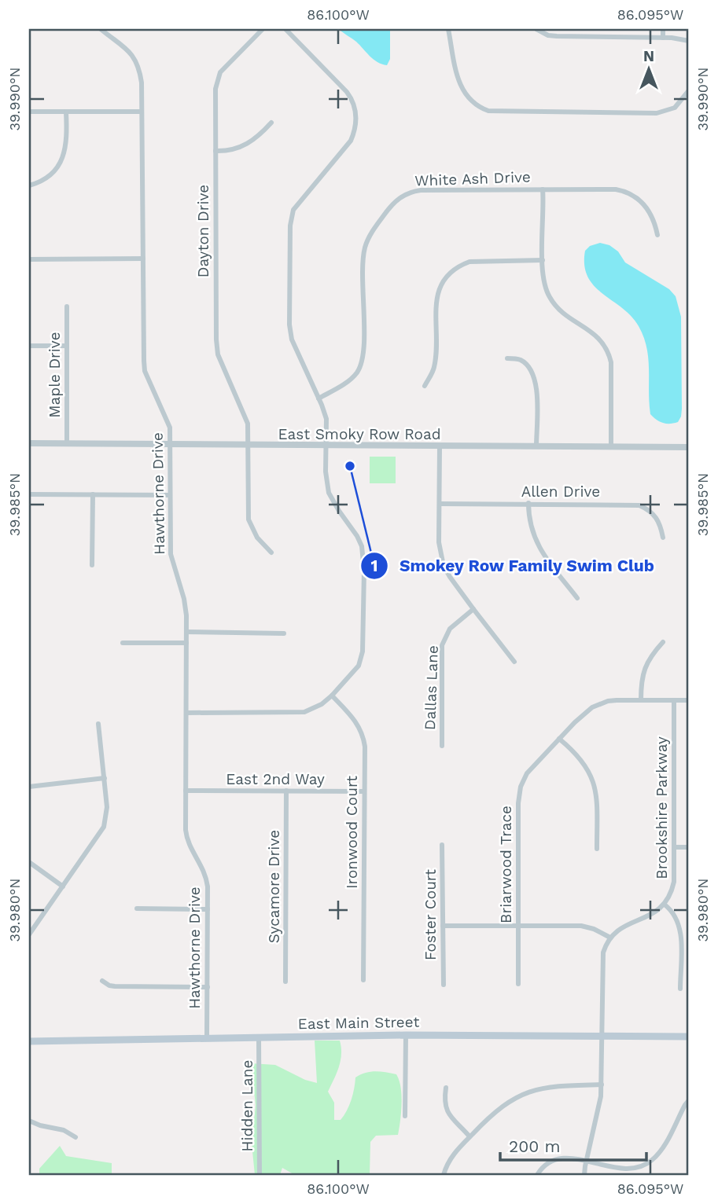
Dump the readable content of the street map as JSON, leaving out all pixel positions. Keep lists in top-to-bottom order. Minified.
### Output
{"streets":{"main road":["East Main Street"],"street":["White Ash Drive","Dayton Drive","Maple Drive","East Smoky Row Road","Allen Drive","Hawthorne Drive","Dallas Lane","East 2nd Way","Brookshire Parkway","Ironwood Court","Briarwood Trace","Sycamore Drive","Foster Court","Hidden Lane"]},"crossings":[["Dayton Drive","East Smoky Row Road"],["Maple Drive","East Smoky Row Road"],["East Smoky Row Road","Hawthorne Drive"],["Hawthorne Drive","East 2nd Way"],["Hawthorne Drive","East Main Street"],["East 2nd Way","Ironwood Court"],["East 2nd Way","Sycamore Drive"],["Brookshire Parkway","Briarwood Trace"],["East Main Street","Hidden Lane"]],"places":["Smokey Row Family Swim Club"],"scale_bar":"200 m","north":"top","coordinates":["86.100°W","86.095°W","39.990°N","39.985°N","39.980°N"]}
